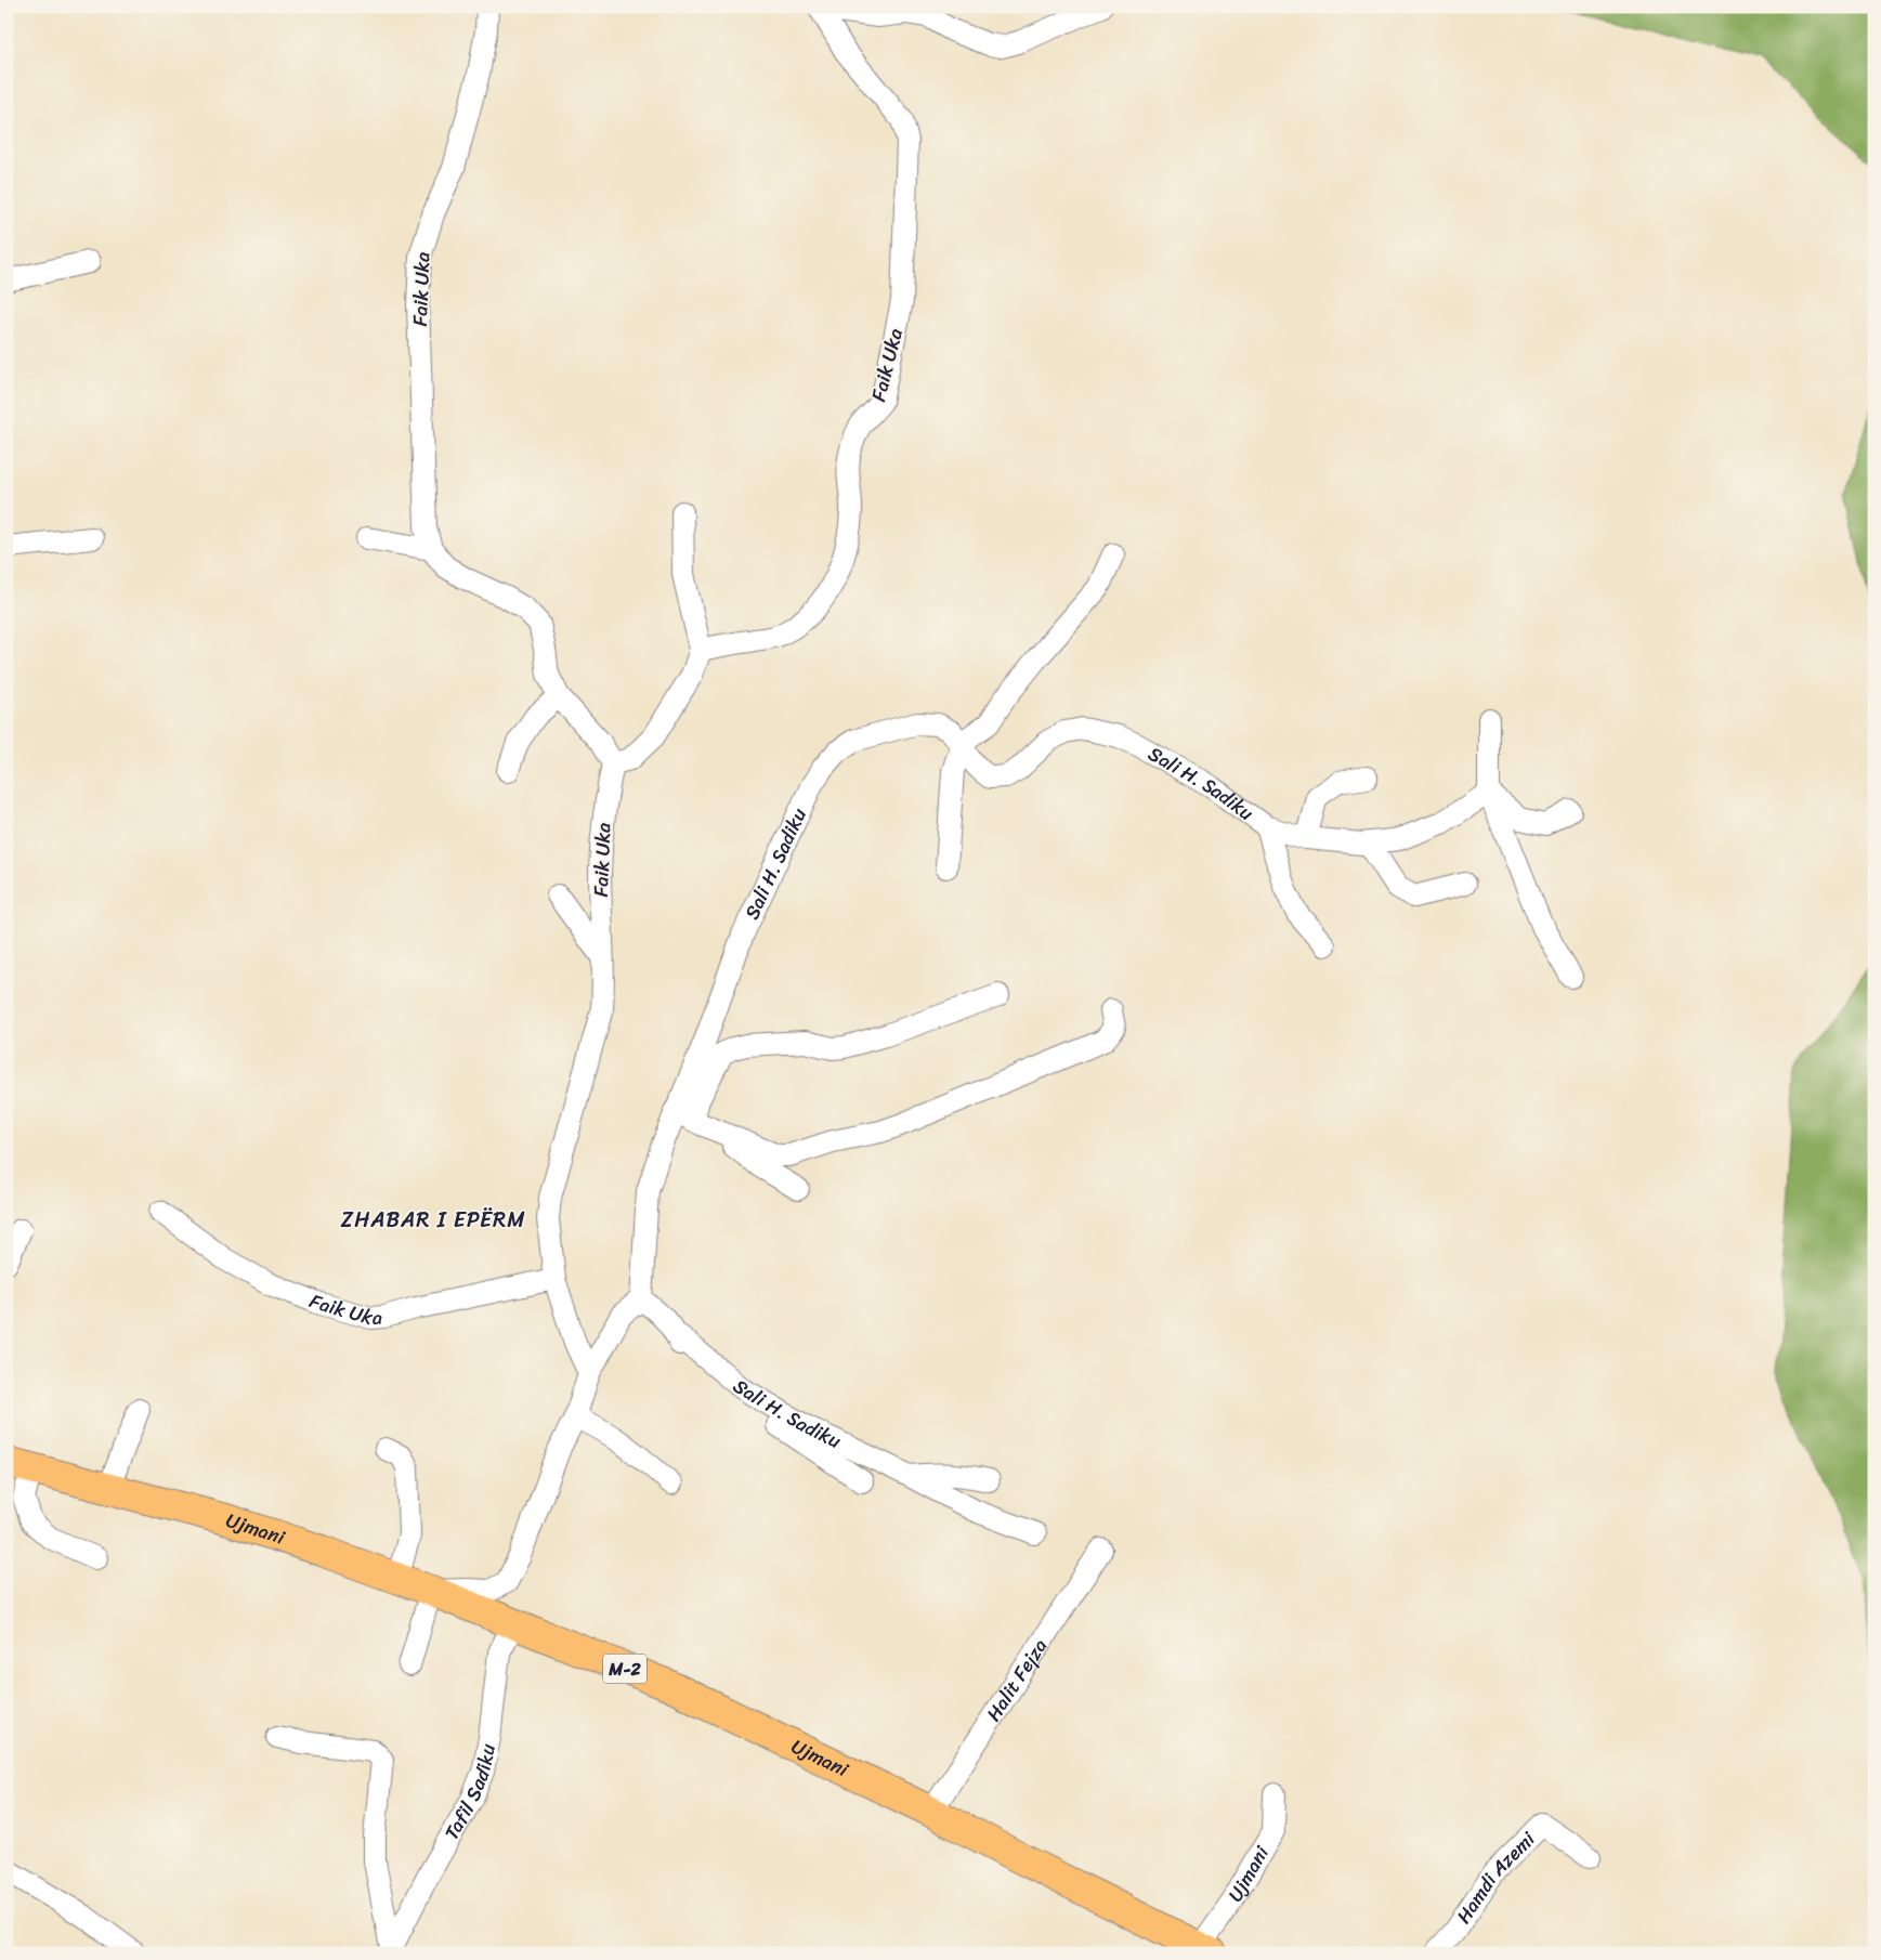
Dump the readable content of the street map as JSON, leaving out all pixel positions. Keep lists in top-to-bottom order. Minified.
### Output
{"streets":{"main road":["Ujmani","M-2"],"street":["Faik Uka","Sali H. Sadiku","Halit Fejza","Tafil Sadiku","Hamdi Azemi"]},"crossings":[["Ujmani","Halit Fejza"],["Ujmani","Tafil Sadiku"]],"districts":["ZHABAR I EPËRM"]}
